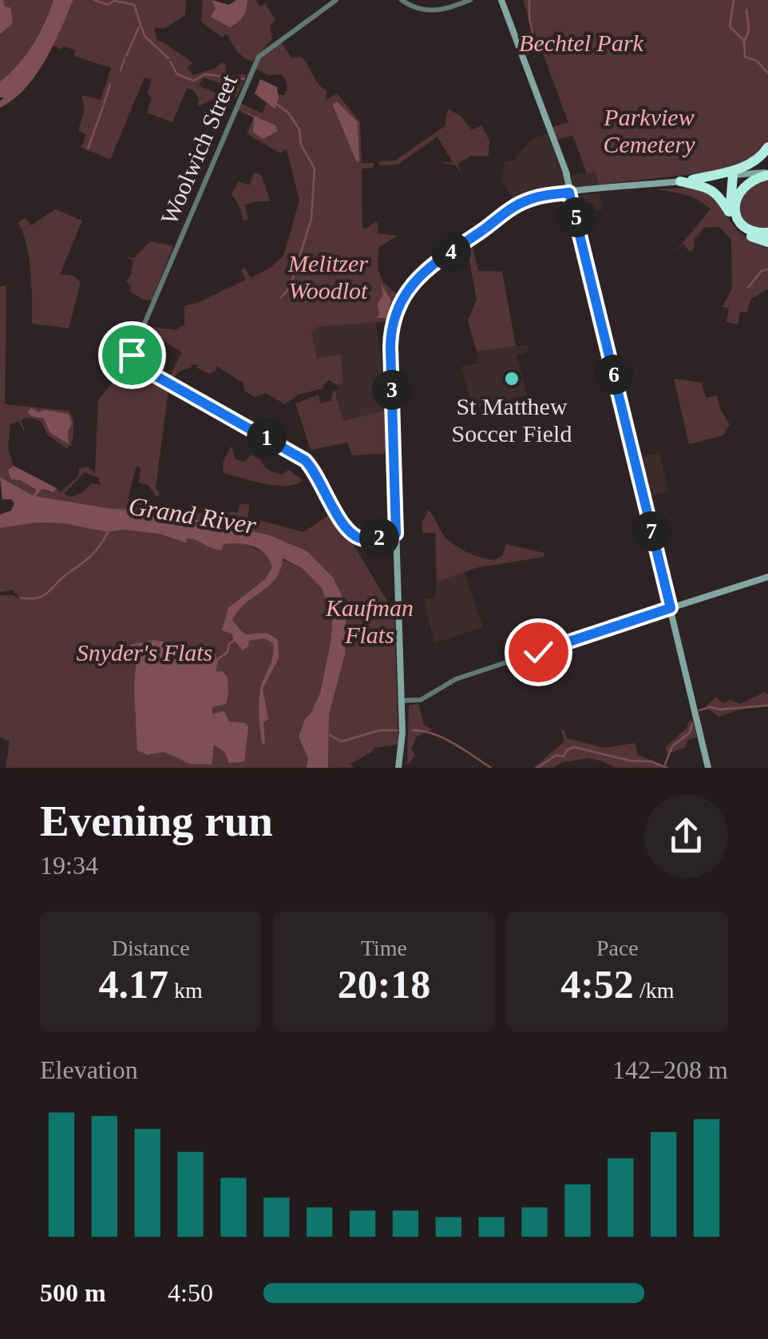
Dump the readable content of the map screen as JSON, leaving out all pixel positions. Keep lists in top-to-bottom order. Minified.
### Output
{"streets":{"street":["Woolwich Street"]},"water":["Grand River"],"parks":["Bechtel Park","Parkview Cemetery","Melitzer Woodlot","Kaufman Flats","Snyder's Flats"],"places":["St Matthew Soccer Field"],"page":{"pins":["5","4","6","3","1","7","2"],"heading":["Evening run","19:34"],"stats":[["Distance","4.17 km"],["Time","20:18"],["Pace","4:52 /km"]],"chart":["Elevation","142–208 m"],"list":[{"name":"500 m","note":"4:50"}]}}
